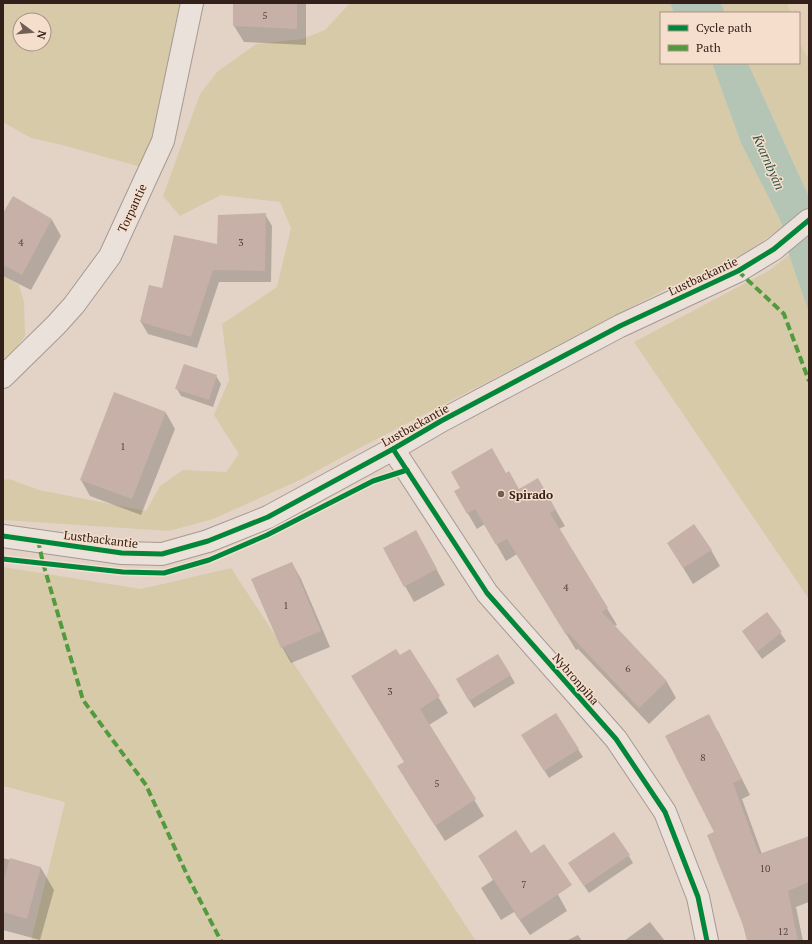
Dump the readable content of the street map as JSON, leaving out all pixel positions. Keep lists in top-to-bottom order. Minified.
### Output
{"streets":{"street":["Torpantie","Lustbackantie","Nybronpiha"]},"crossings":[["Lustbackantie","Nybronpiha"]],"water":["Kvarnbyån"],"places":["Spirado"],"house_numbers":["5","4","3","1","4","1","6","3","8","5","10","7","12"],"legend":["Cycle path","Path"],"north":"right"}
